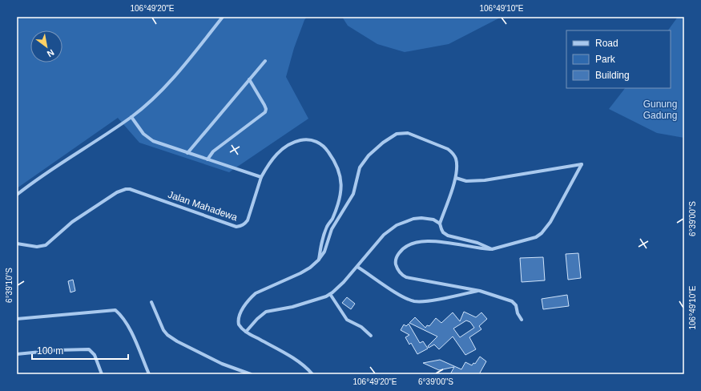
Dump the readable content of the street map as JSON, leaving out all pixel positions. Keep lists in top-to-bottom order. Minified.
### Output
{"streets":{"street":["Jalan Mahadewa"]},"parks":["Gunung Gadung"],"legend":["Road","Park","Building"],"scale_bar":"100 m","north":"bottom right","coordinates":["106°49'20\"E","106°49'10\"E","6°39'00\"S","6°39'10\"S"]}
